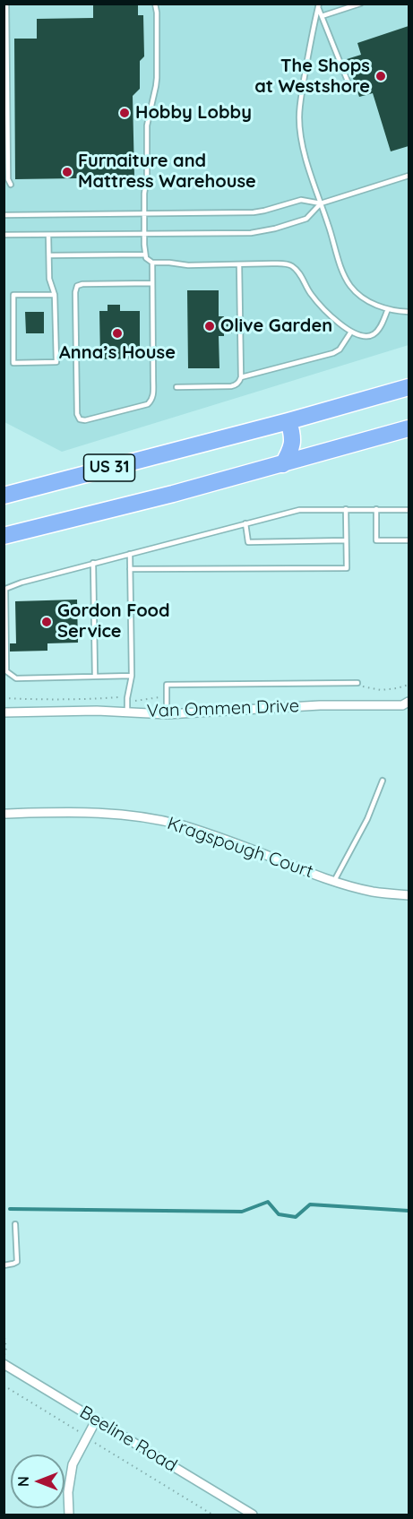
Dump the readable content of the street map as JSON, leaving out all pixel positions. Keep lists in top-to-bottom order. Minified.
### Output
{"streets":{"highway":["US 31"],"street":["Van Ommen Drive","Kragspough Court","Beeline Road"]},"places":["The Shops at Westshore","Hobby Lobby","Furnaiture and Mattress Warehouse","Olive Garden","Anna’s House","Gordon Food Service"],"north":"left"}
